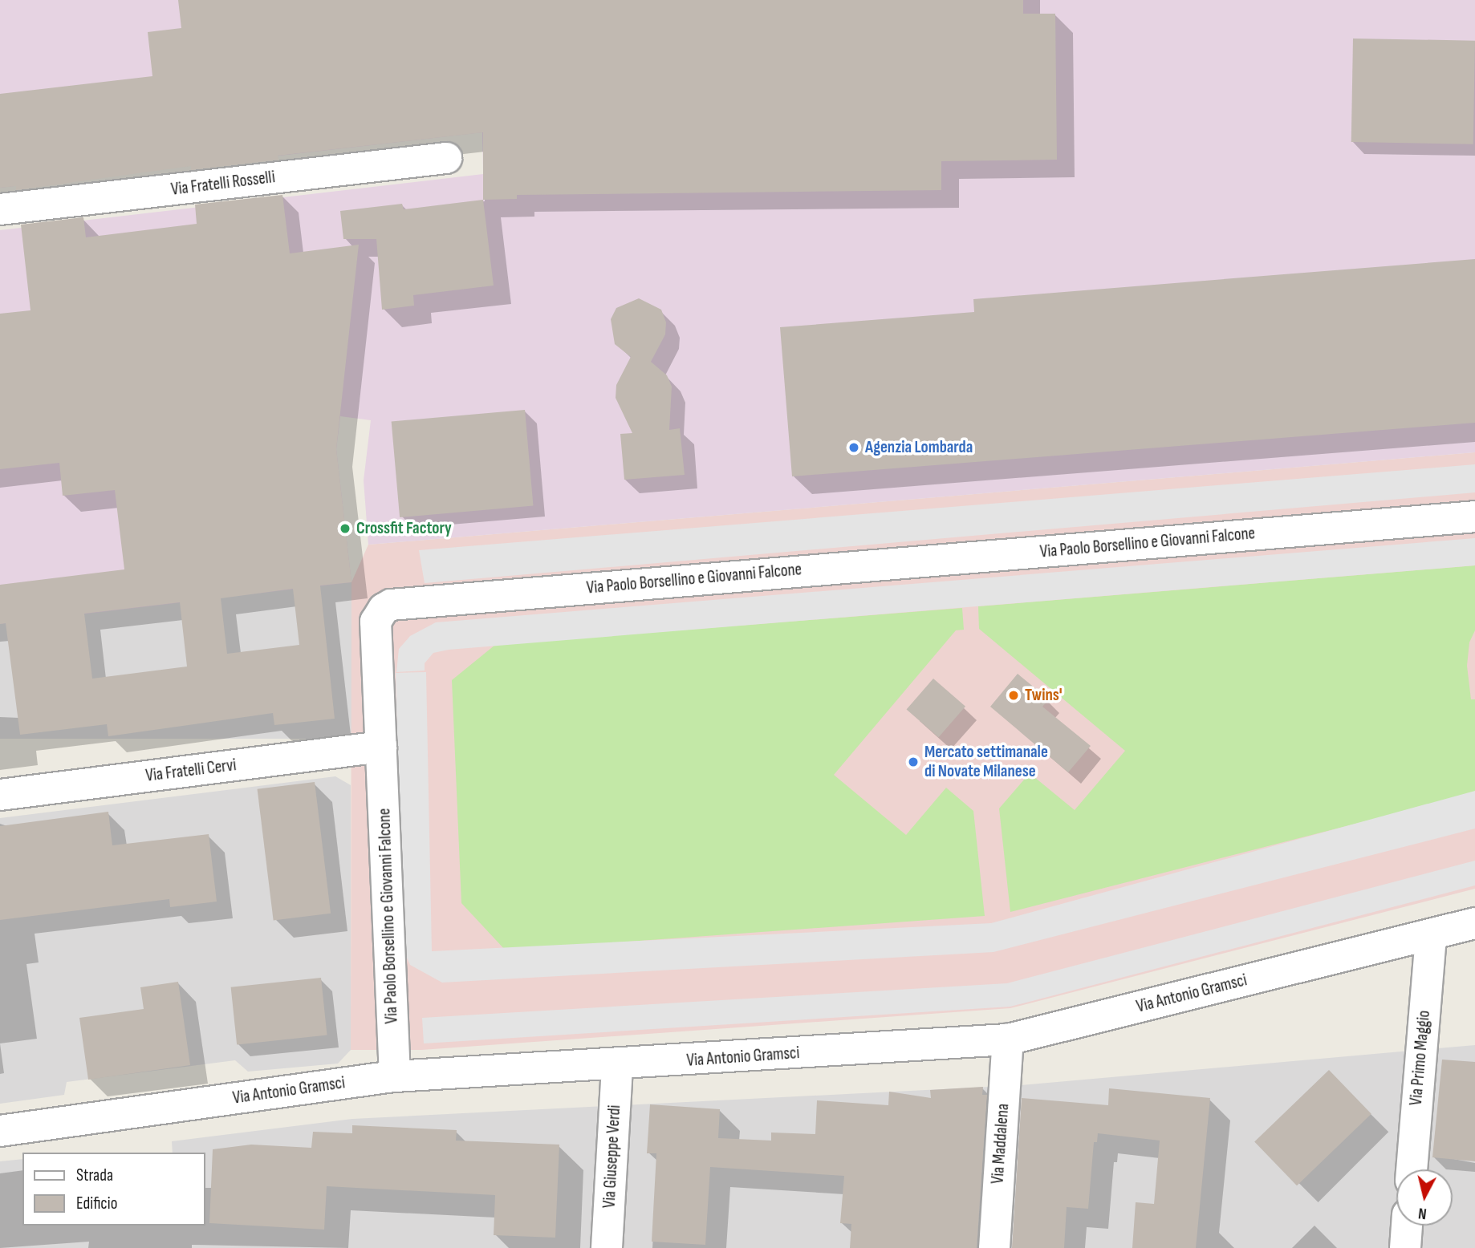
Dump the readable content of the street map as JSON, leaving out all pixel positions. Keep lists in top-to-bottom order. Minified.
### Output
{"streets":{"street":["Via Fratelli Rosselli","Via Paolo Borsellino e Giovanni Falcone","Via Fratelli Cervi","Via Antonio Gramsci","Via Primo Maggio","Via Maddalena","Via Giuseppe Verdi"]},"crossings":[["Via Paolo Borsellino e Giovanni Falcone","Via Fratelli Cervi"],["Via Paolo Borsellino e Giovanni Falcone","Via Antonio Gramsci"],["Via Antonio Gramsci","Via Primo Maggio"],["Via Antonio Gramsci","Via Maddalena"],["Via Antonio Gramsci","Via Giuseppe Verdi"]],"places":["Agenzia Lombarda","Crossfit Factory","Twins'","Mercato settimanale di Novate Milanese"],"legend":["Strada","Edificio"],"north":"bottom"}
